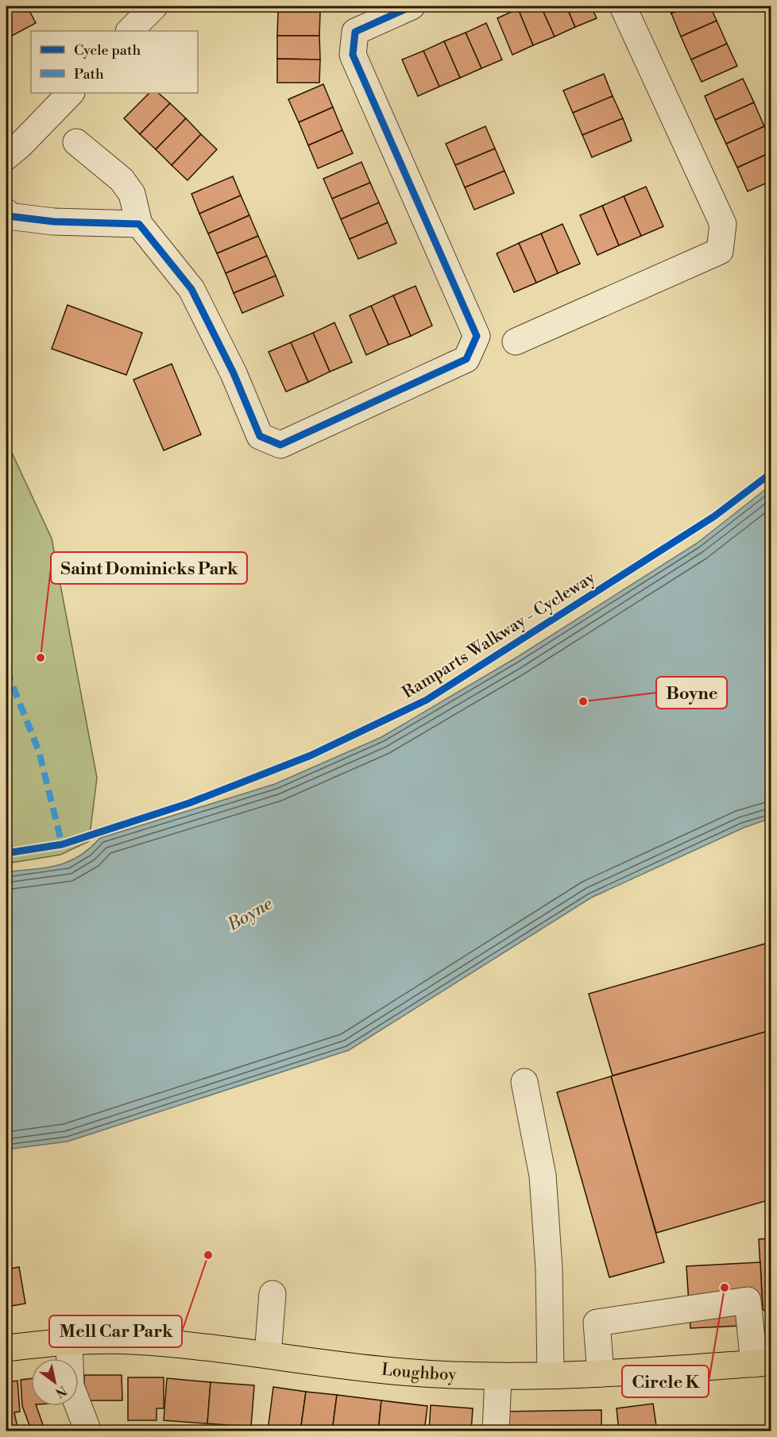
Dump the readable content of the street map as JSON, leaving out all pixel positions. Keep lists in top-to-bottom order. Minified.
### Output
{"streets":{"main road":["Loughboy"],"cycle path":["Ramparts Walkway - Cycleway"]},"water":["Boyne"],"places":["Saint Dominicks Park","Boyne","Mell Car Park","Circle K"],"legend":["Cycle path","Path"],"north":"bottom right"}
